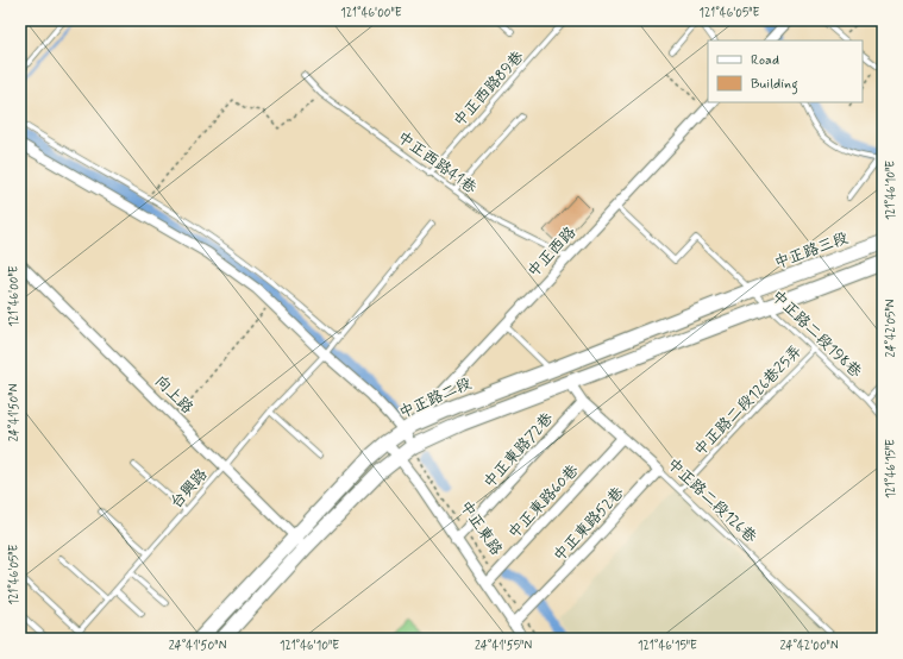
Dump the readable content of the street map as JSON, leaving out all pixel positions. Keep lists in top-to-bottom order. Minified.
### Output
{"streets":{"main road":["中正路三段","中正路二段"],"street":["中正西路","向上路","中正東路72巷","中正路二段126巷","中正東路60巷","中正東路52巷","中正東路"],"lane":["中正西路89巷","中正西路41巷","中正路二段198巷","中正路二段126巷25弄","台興路"]},"crossings":[["中正西路89巷","中正西路41巷"],["中正西路41巷","中正西路"],["中正路三段","中正路二段198巷"],["中正路三段","中正路二段"],["中正西路","中正路二段198巷"],["中正西路","中正路二段"],["中正路二段198巷","中正路二段"],["中正路二段198巷","中正路二段126巷25弄"],["向上路","中正路二段"],["向上路","台興路"],["中正路二段","中正路二段126巷"],["中正路二段","中正東路"],["中正路二段126巷25弄","中正路二段126巷"],["中正東路72巷","中正路二段126巷"],["中正東路72巷","中正東路"],["中正路二段126巷","中正東路60巷"],["中正路二段126巷","中正東路52巷"],["中正東路60巷","中正東路"],["中正東路52巷","中正東路"]],"legend":["Road","Building"],"coordinates":["121°46'00\"E","121°46'05\"E","121°46'10\"E","24°42'05\"N","24°41'50\"N","121°46'15\"E","24°41'55\"N","24°42'00\"N"]}
